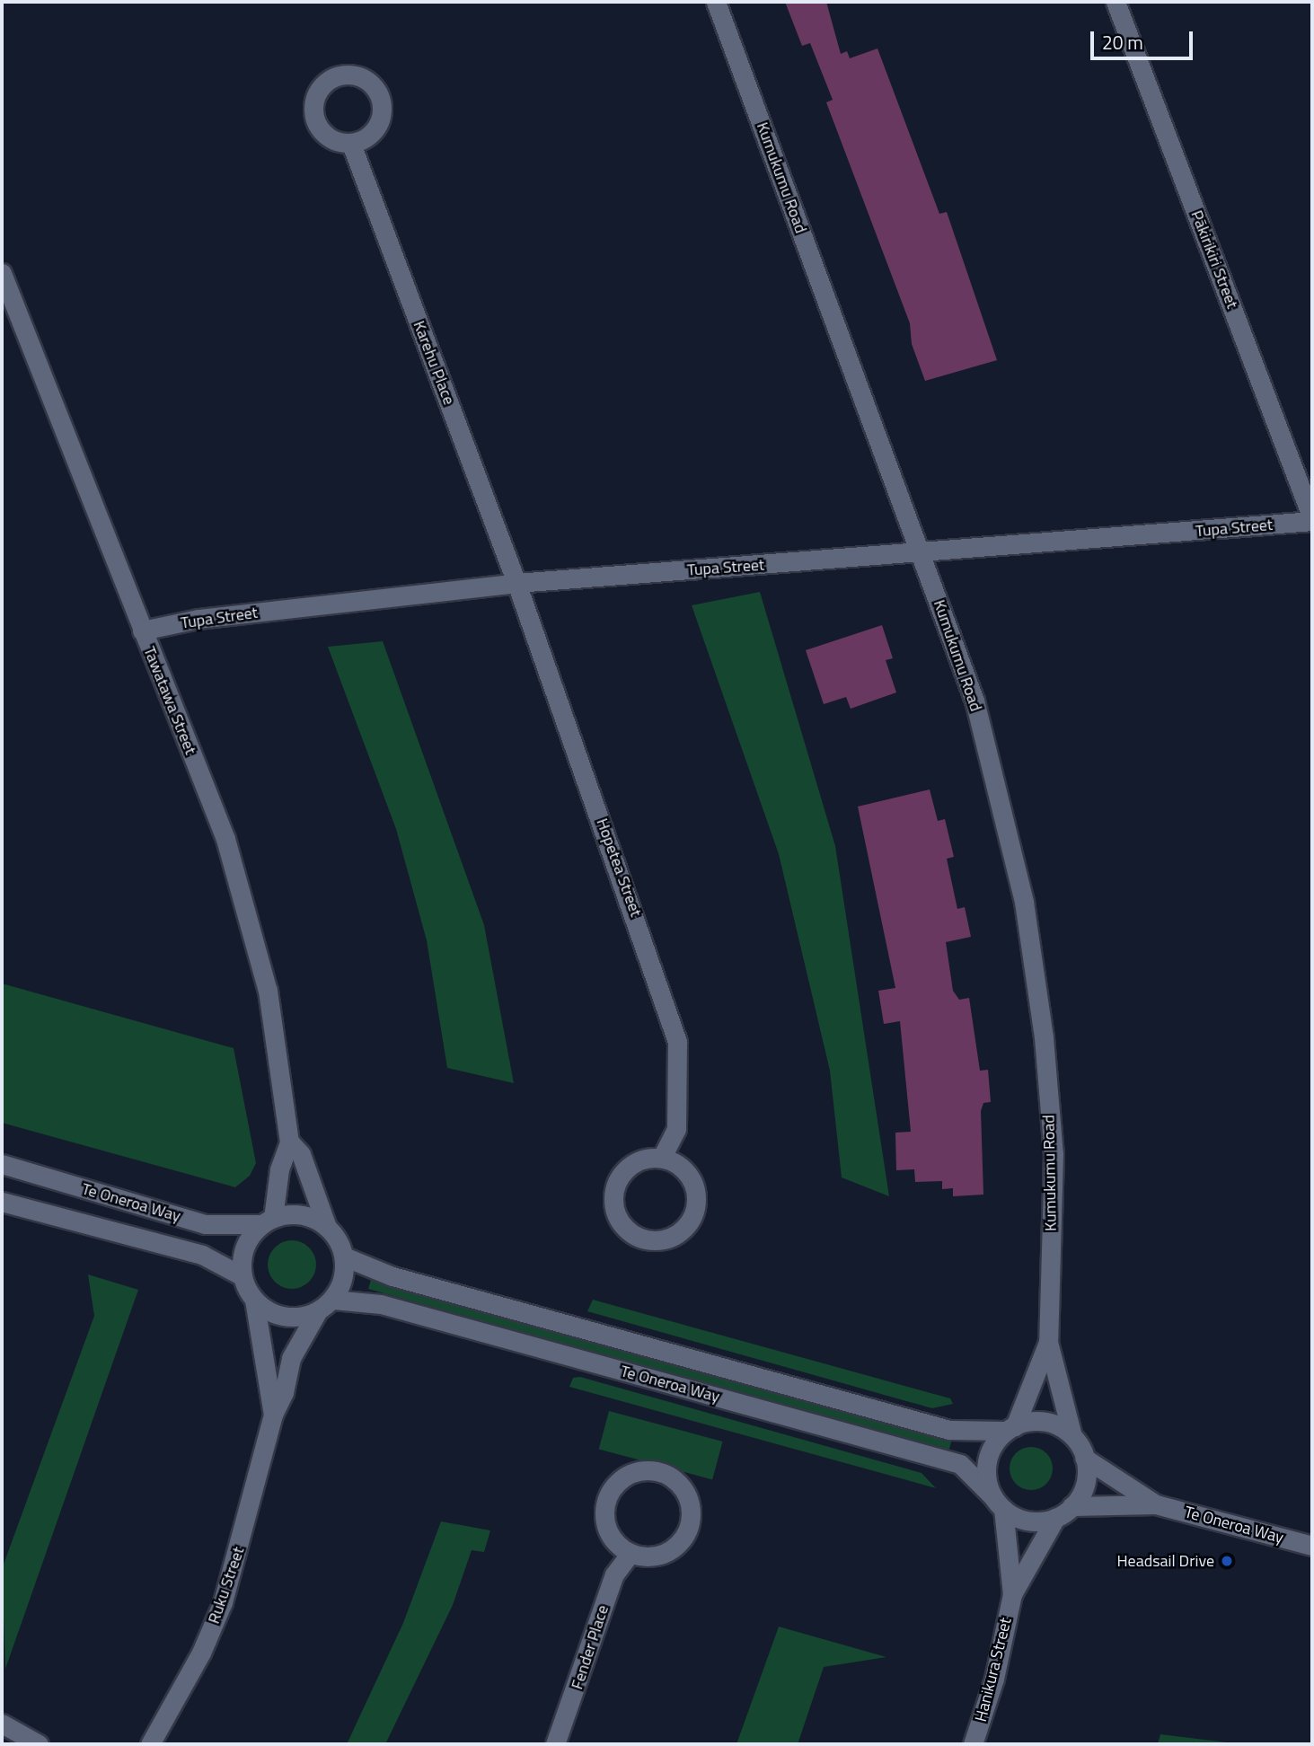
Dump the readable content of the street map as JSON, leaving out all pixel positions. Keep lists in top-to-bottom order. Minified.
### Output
{"streets":{"street":["Kumukumu Road","Pākirikiri Street","Karehu Place","Tupa Street","Tawatawa Street","Hopetea Street","Te Oneroa Way","Ruku Street","Fender Place","Hanikura Street"]},"crossings":[["Kumukumu Road","Tupa Street"],["Kumukumu Road","Te Oneroa Way"],["Kumukumu Road","Hanikura Street"],["Pākirikiri Street","Tupa Street"],["Karehu Place","Tupa Street"],["Karehu Place","Hopetea Street"],["Tupa Street","Tawatawa Street"],["Tupa Street","Hopetea Street"],["Tawatawa Street","Te Oneroa Way"],["Tawatawa Street","Ruku Street"],["Te Oneroa Way","Ruku Street"],["Te Oneroa Way","Hanikura Street"]],"places":["Headsail Drive"],"scale_bar":"20 m"}
